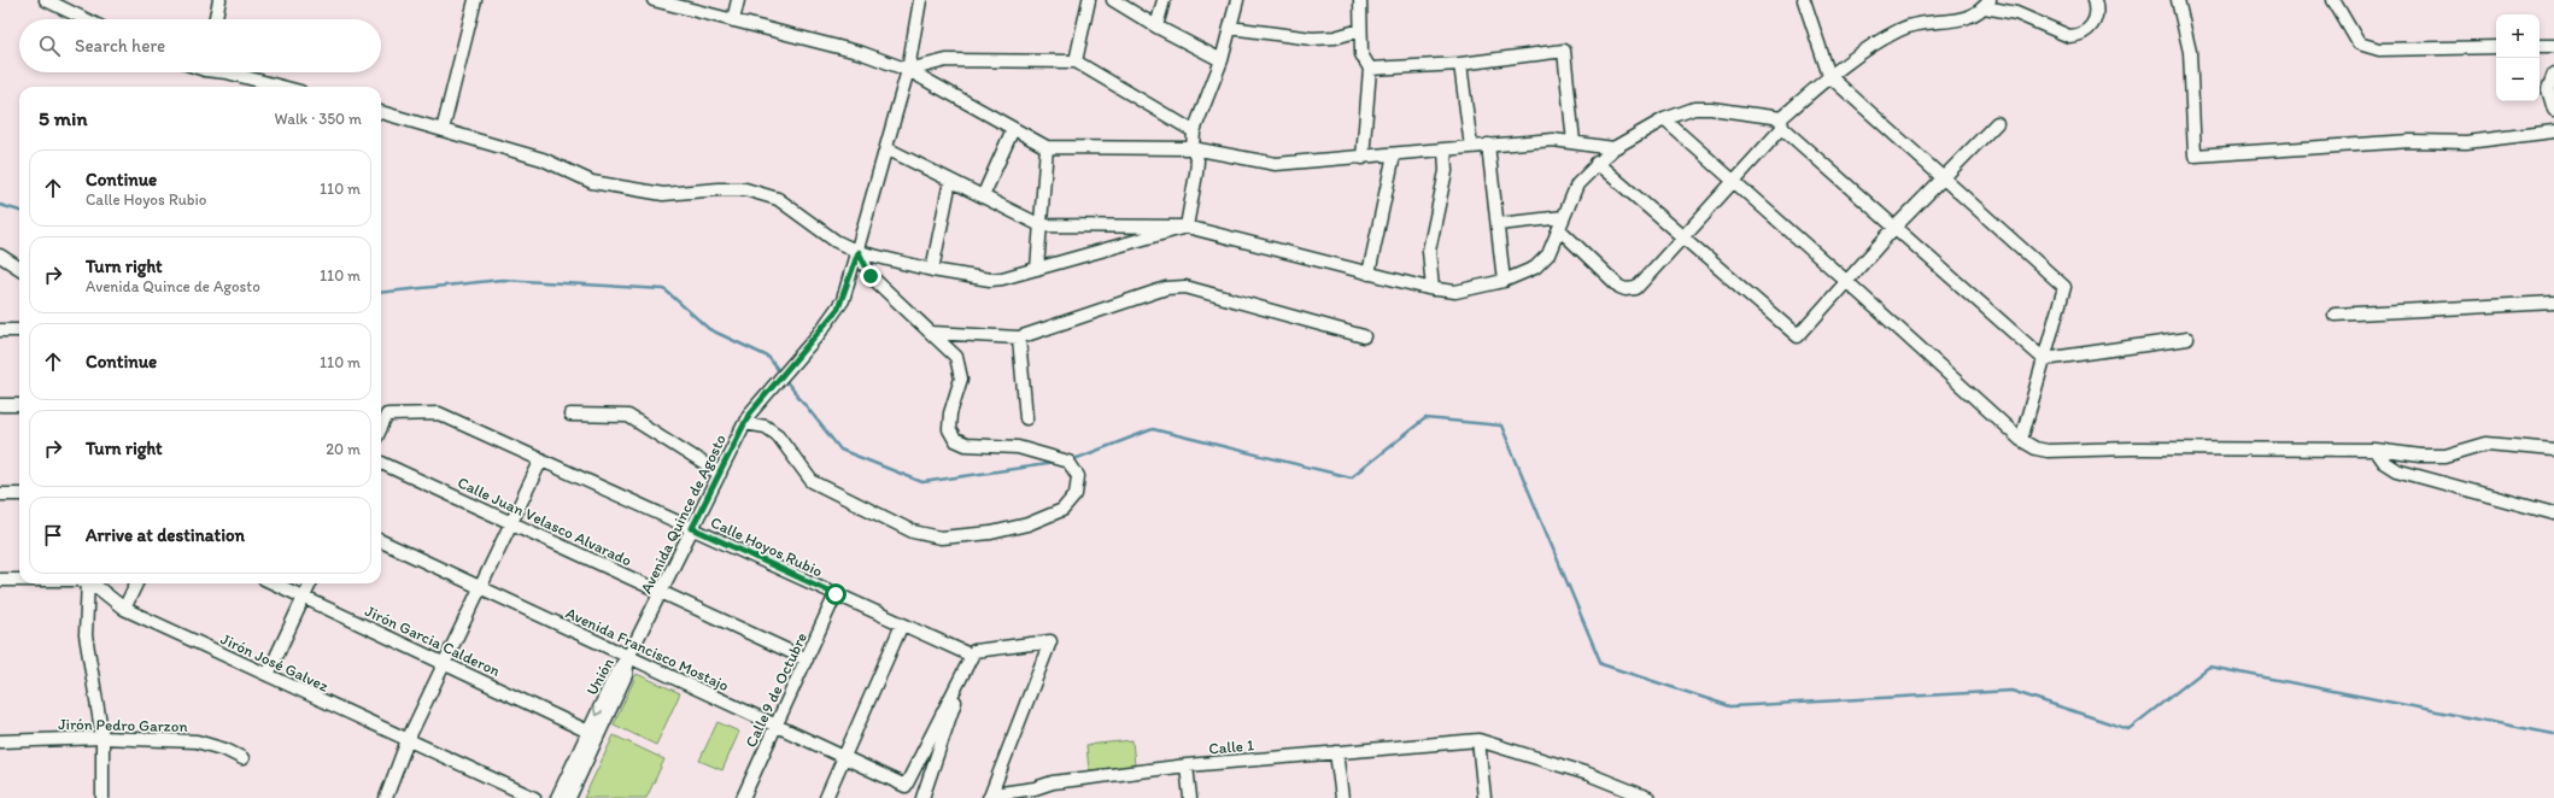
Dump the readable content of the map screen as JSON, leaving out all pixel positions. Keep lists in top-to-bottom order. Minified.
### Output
{"streets":{"street":["Avenida Quince de Agosto","Calle Juan Velasco Alvarado","Calle Hoyos Rubio","Jirón Garcia Calderon","Avenida Francisco Mostajo","Jirón José Galvez","Unión","Calle 9 de Octubre","Jirón Pedro Garzon","Calle 1"]},"crossings":[["Avenida Quince de Agosto","Calle Juan Velasco Alvarado"],["Avenida Quince de Agosto","Calle Hoyos Rubio"],["Avenida Quince de Agosto","Avenida Francisco Mostajo"],["Avenida Quince de Agosto","Unión"],["Calle Juan Velasco Alvarado","Calle 9 de Octubre"],["Calle Hoyos Rubio","Avenida Francisco Mostajo"],["Calle Hoyos Rubio","Calle 9 de Octubre"],["Jirón Garcia Calderon","Unión"],["Avenida Francisco Mostajo","Unión"],["Avenida Francisco Mostajo","Calle 9 de Octubre"]],"page":{"map_buttons":["+","−"],"search":"Search here","heading":["5 min","Walk · 350 m"],"list":[["Continue","Calle Hoyos Rubio","110 m"],["Turn right","Avenida Quince de Agosto","110 m"],["Continue","110 m"],["Turn right","20 m"],"Arrive at destination"]}}
